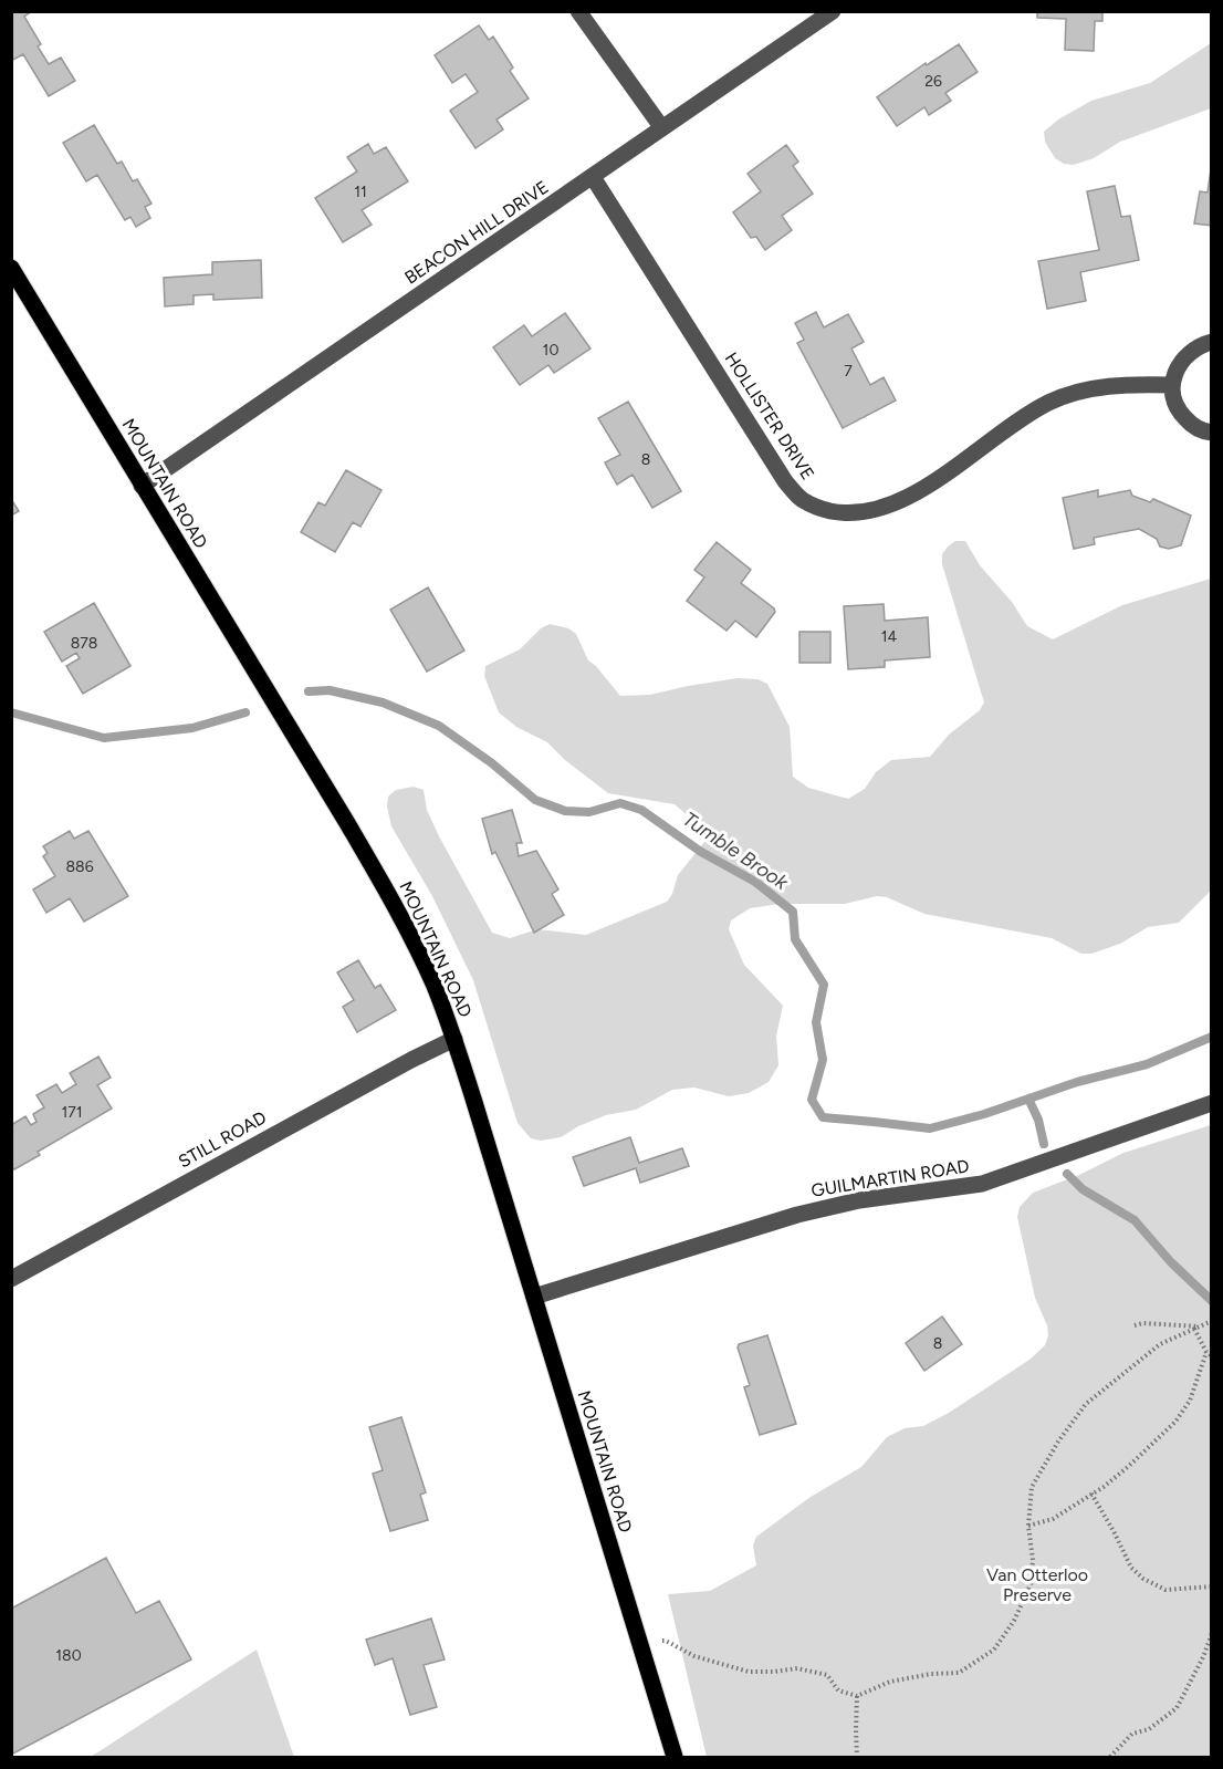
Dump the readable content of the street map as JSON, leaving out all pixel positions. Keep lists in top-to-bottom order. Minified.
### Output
{"streets":{"main road":["MOUNTAIN ROAD"],"street":["BEACON HILL DRIVE","HOLLISTER DRIVE","STILL ROAD","GUILMARTIN ROAD"]},"crossings":[["BEACON HILL DRIVE","HOLLISTER DRIVE"],["BEACON HILL DRIVE","MOUNTAIN ROAD"],["MOUNTAIN ROAD","STILL ROAD"],["MOUNTAIN ROAD","GUILMARTIN ROAD"]],"water":["Tumble Brook"],"parks":["Van Otterloo Preserve"],"house_numbers":["26","11","10","7","8","14","878","886","171","8","180"]}
